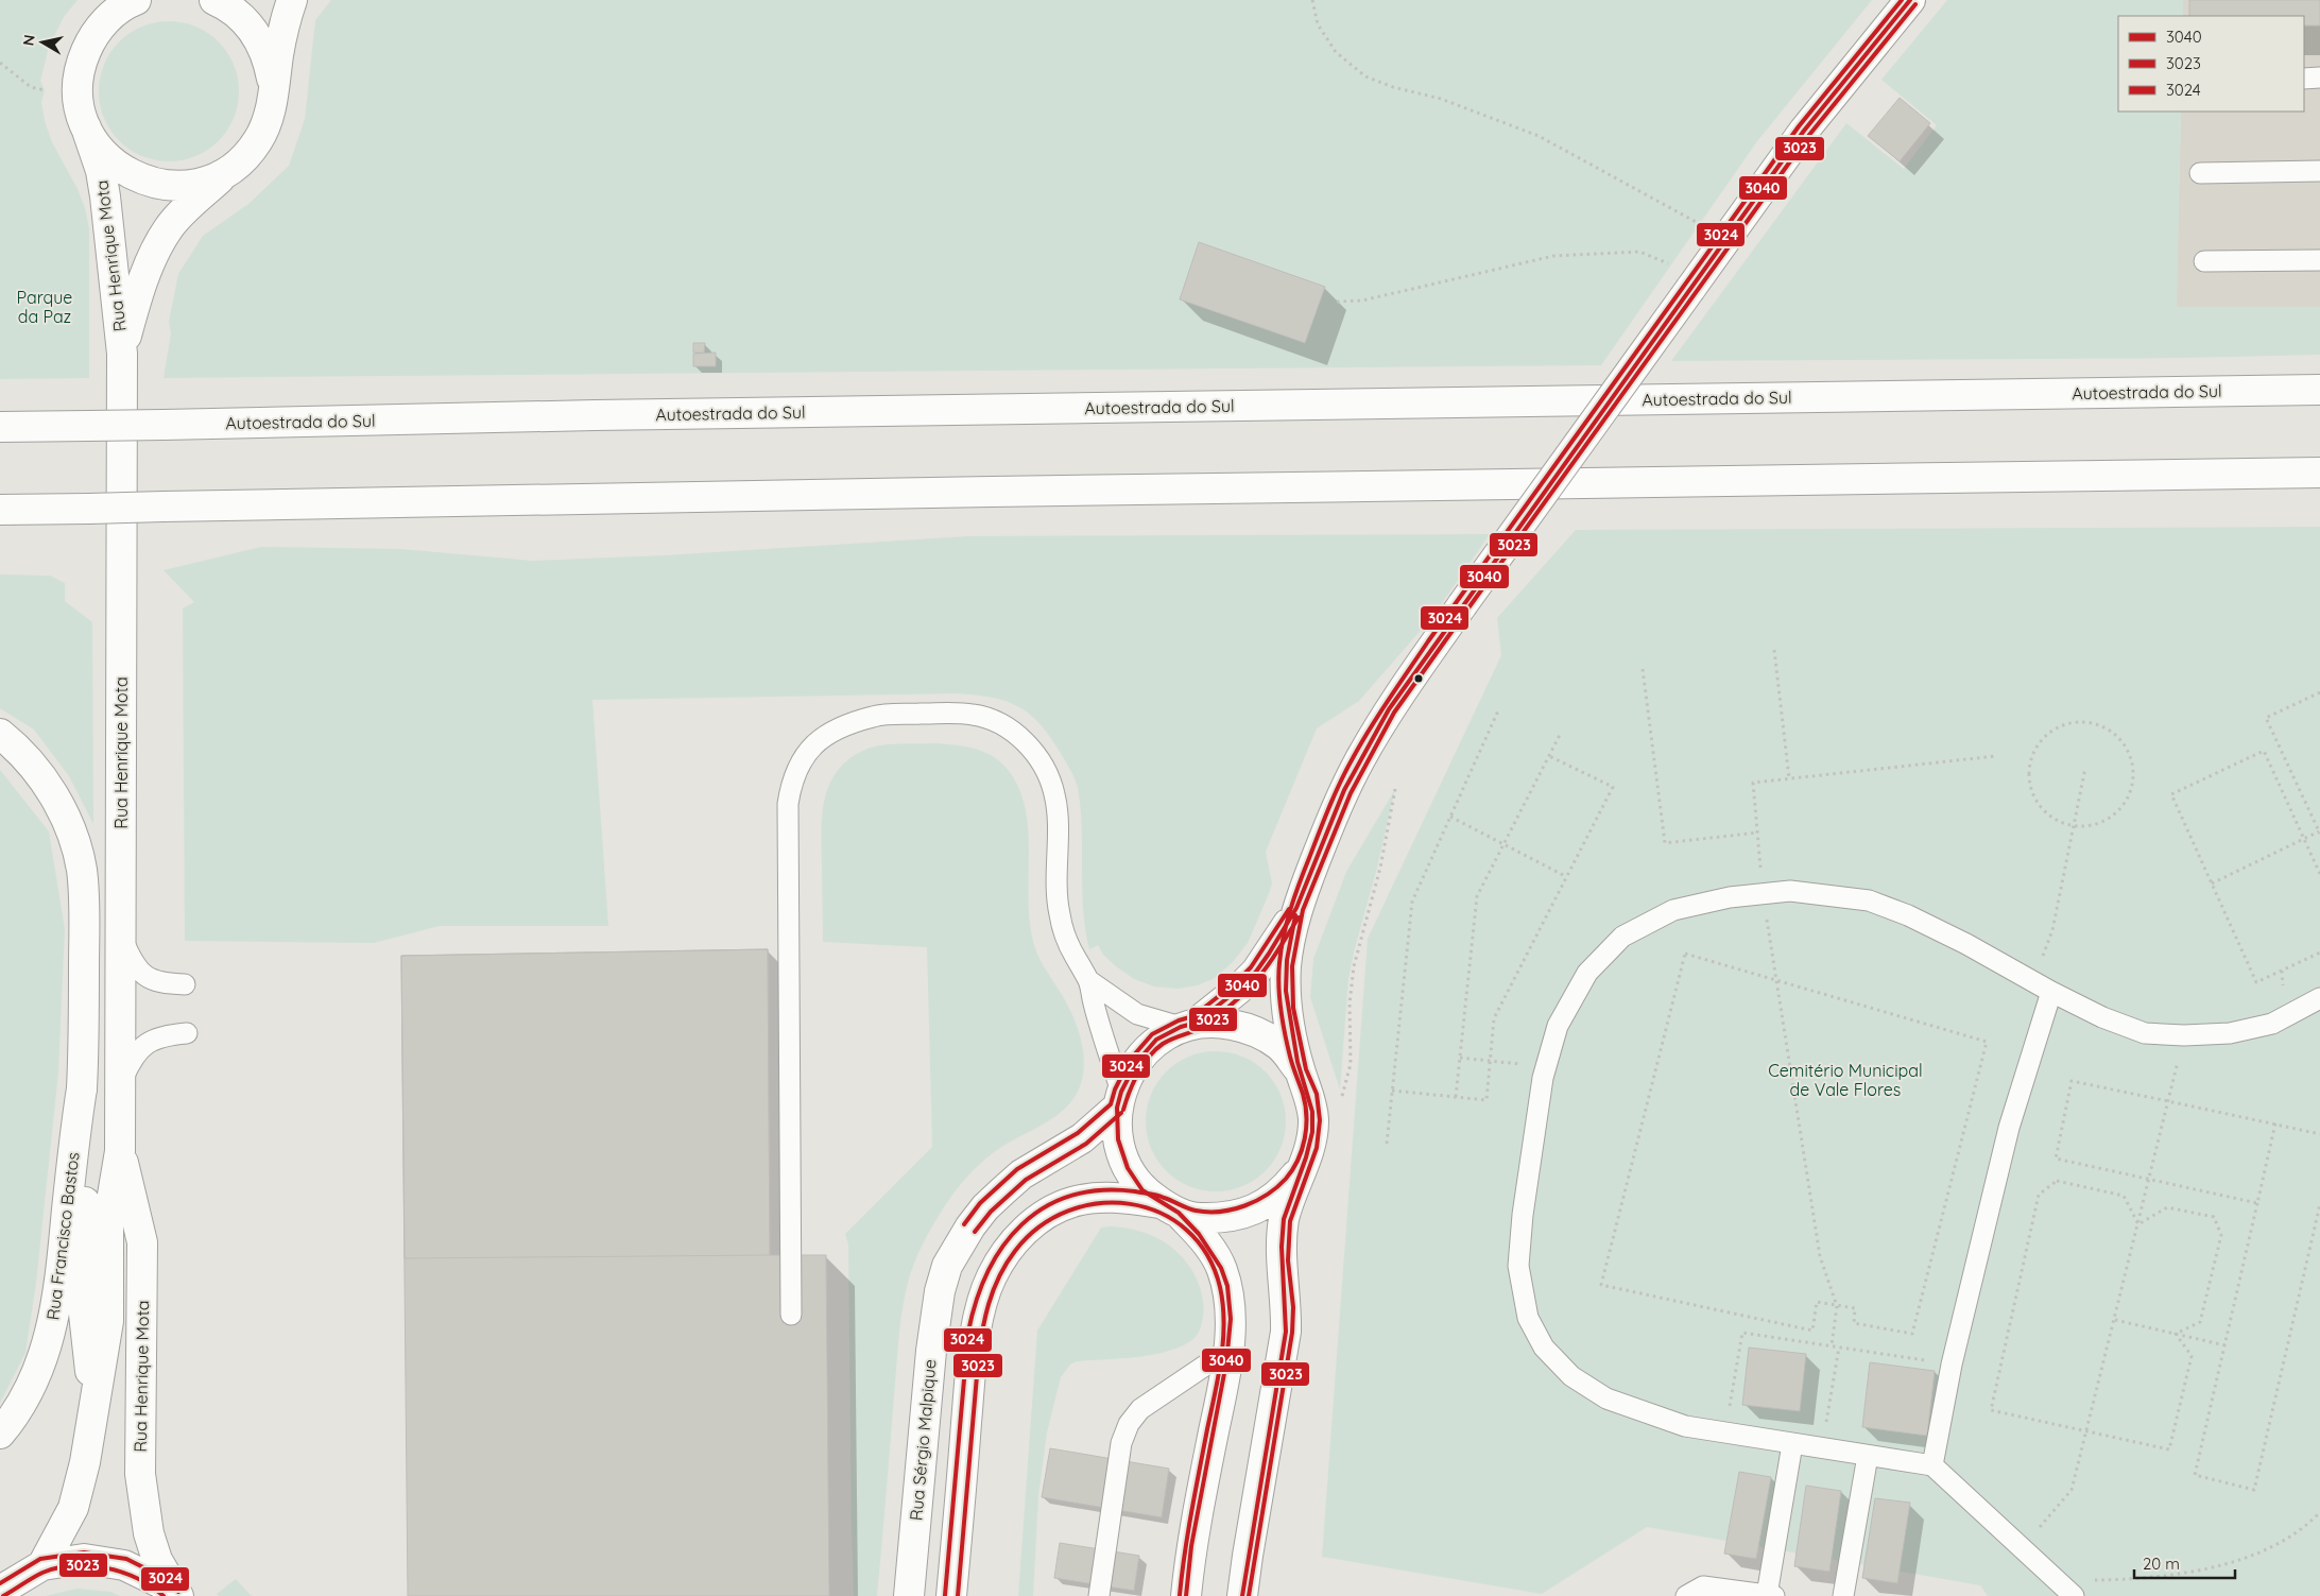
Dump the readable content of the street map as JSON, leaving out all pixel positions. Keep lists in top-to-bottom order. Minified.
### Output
{"streets":{"main road":["Rua Henrique Mota","Autoestrada do Sul","Rua Francisco Bastos","Rua Sérgio Malpique"]},"parks":["Parque da Paz","Cemitério Municipal de Vale Flores"],"lines":["transit line 3040","transit line 3024","transit line 3023"],"legend":["3040","3023","3024"],"scale_bar":"20 m","north":"left"}
